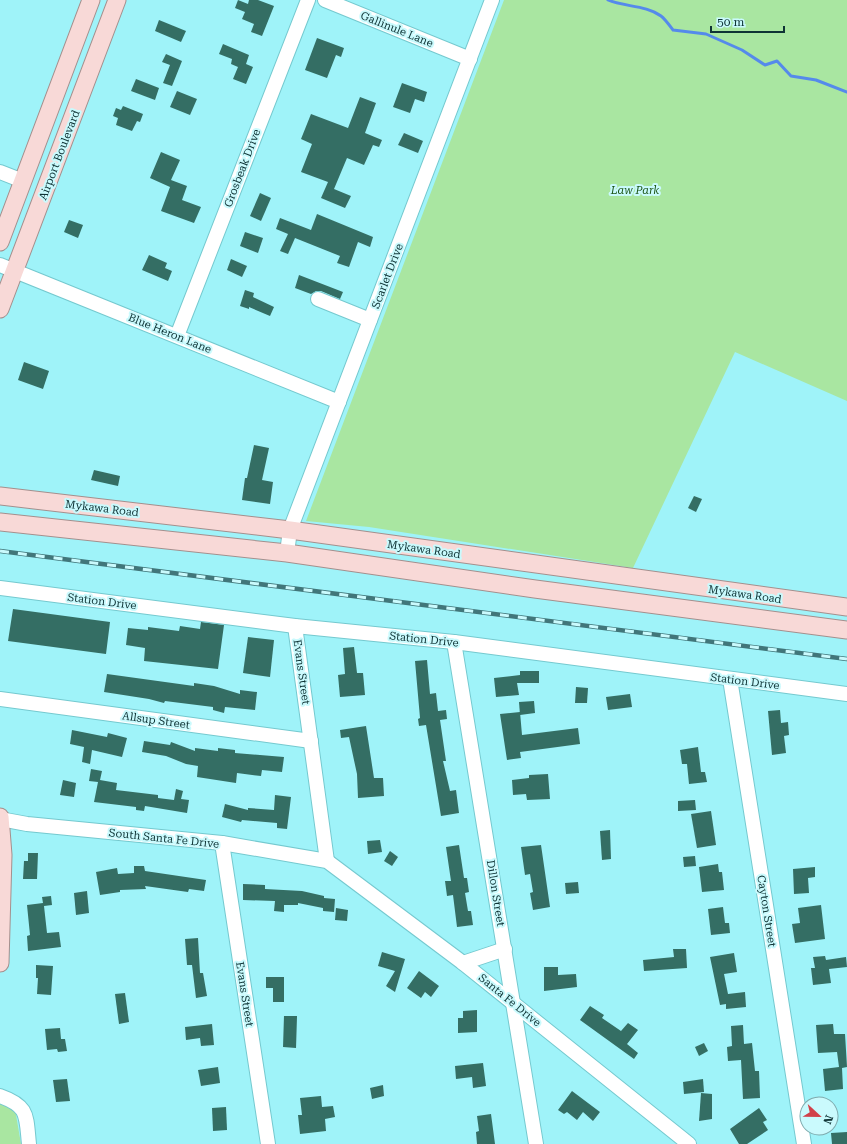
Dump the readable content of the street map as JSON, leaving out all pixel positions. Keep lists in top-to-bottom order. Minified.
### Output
{"streets":{"main road":["Airport Boulevard","Mykawa Road"],"street":["Gallinule Lane","Grosbeak Drive","Scarlet Drive","Blue Heron Lane","Station Drive","Evans Street","Allsup Street","South Santa Fe Drive","Dillon Street","Cayton Street","Santa Fe Drive"]},"crossings":[["Gallinule Lane","Scarlet Drive"],["Airport Boulevard","Blue Heron Lane"],["Grosbeak Drive","Blue Heron Lane"],["Scarlet Drive","Blue Heron Lane"],["Scarlet Drive","Mykawa Road"],["Station Drive","Evans Street"],["Station Drive","Dillon Street"],["Station Drive","Cayton Street"],["Evans Street","Allsup Street"],["Evans Street","South Santa Fe Drive"],["Evans Street","Santa Fe Drive"],["South Santa Fe Drive","Santa Fe Drive"],["Dillon Street","Santa Fe Drive"]],"parks":["Law Park"],"scale_bar":"50 m","north":"right"}
